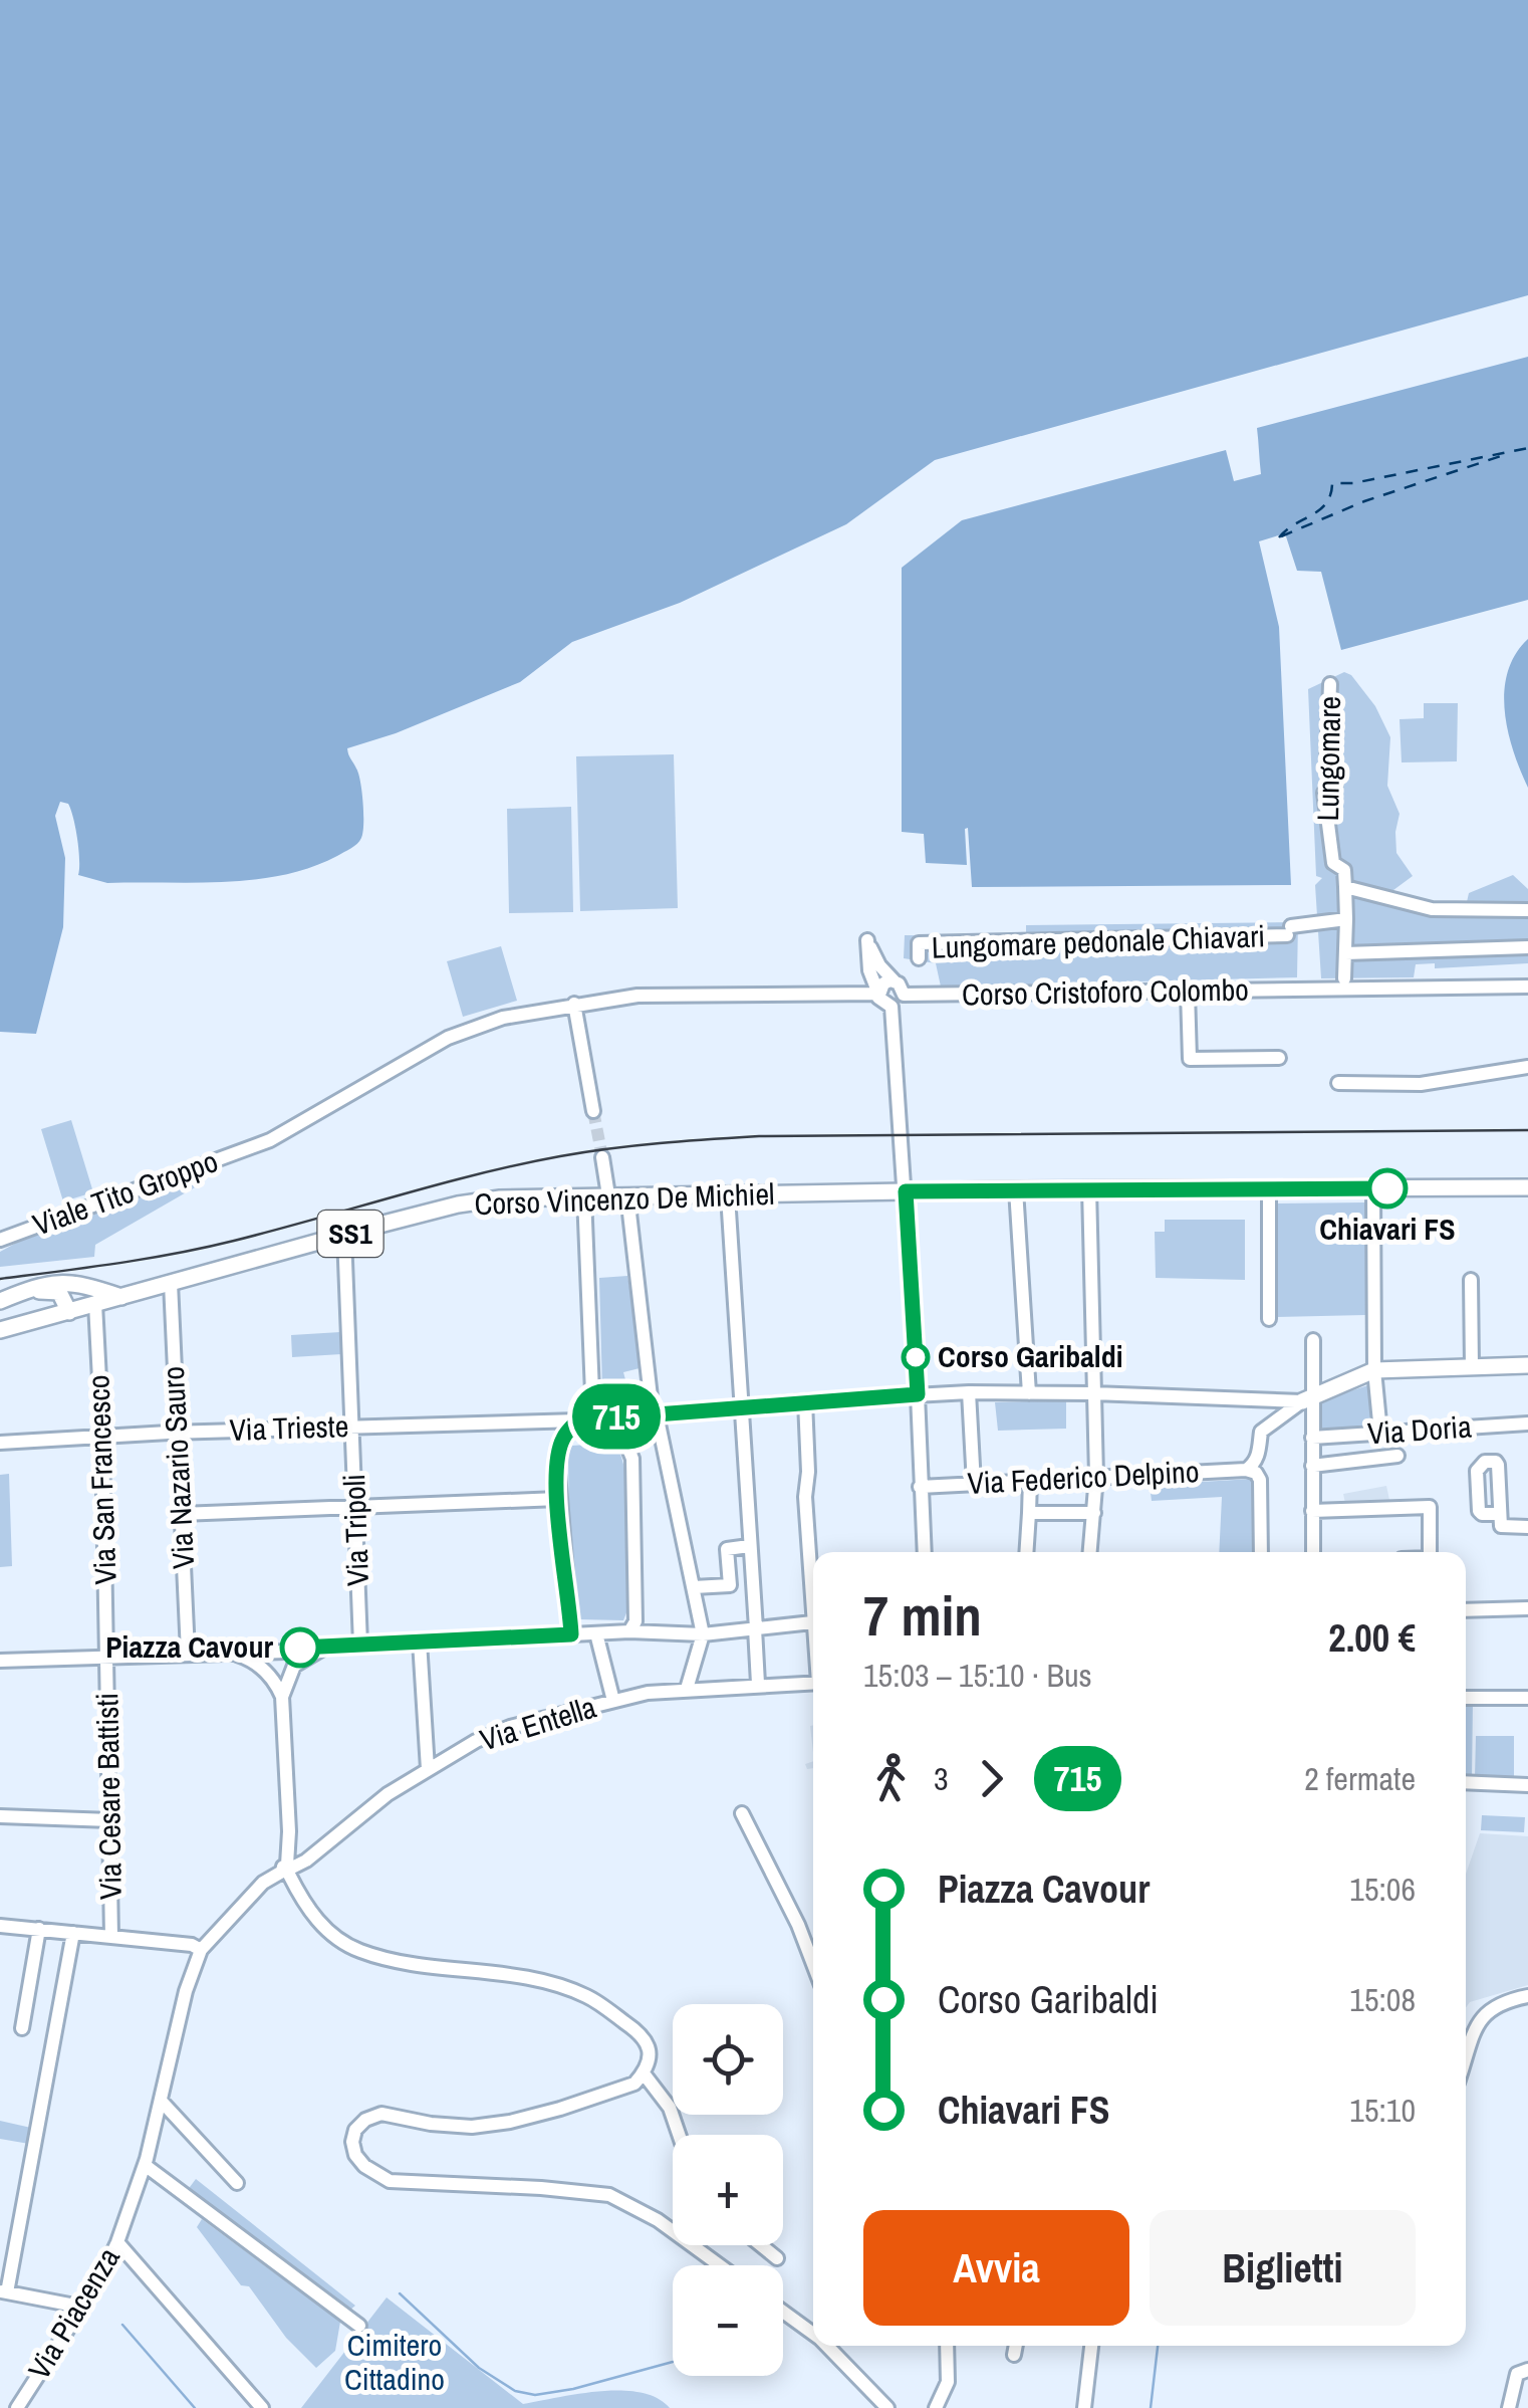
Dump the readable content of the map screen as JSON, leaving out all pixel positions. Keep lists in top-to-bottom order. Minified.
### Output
{"streets":{"main road":["Corso Vincenzo De Michiel","SS1"],"street":["Lungomare","Lungomare pedonale Chiavari","Corso Cristoforo Colombo","Viale Tito Groppo","Via Trieste","Via Doria","Via Nazario Sauro","Via Federico Delpino","Via San Francesco","Via Tripoli","Via Entella","Via Cesare Battisti","Via Piacenza"]},"crossings":[["Corso Vincenzo De Michiel","SS1"],["Corso Vincenzo De Michiel","Via Nazario Sauro"],["Corso Vincenzo De Michiel","Via San Francesco"],["Corso Vincenzo De Michiel","Via Tripoli"],["Via Trieste","Via Nazario Sauro"],["Via Trieste","Via San Francesco"],["Via Trieste","Via Tripoli"],["Via San Francesco","Via Cesare Battisti"],["Via Entella","Via Piacenza"]],"parks":["Cimitero Cittadino"],"places":["Chiavari FS","Corso Garibaldi","Piazza Cavour"],"lines":["bus line 715"],"page":{"on_map":"715","heading":["7 min","15:03 – 15:10 · Bus","2.00 €"],"legs":["3","715","2 fermate"],"list":[{"name":"Piazza Cavour","value":"15:06"},{"name":"Corso Garibaldi","value":"15:08"},{"name":"Chiavari FS","value":"15:10"}],"map_buttons":["+","−"],"buttons":["Avvia","Biglietti"]}}
